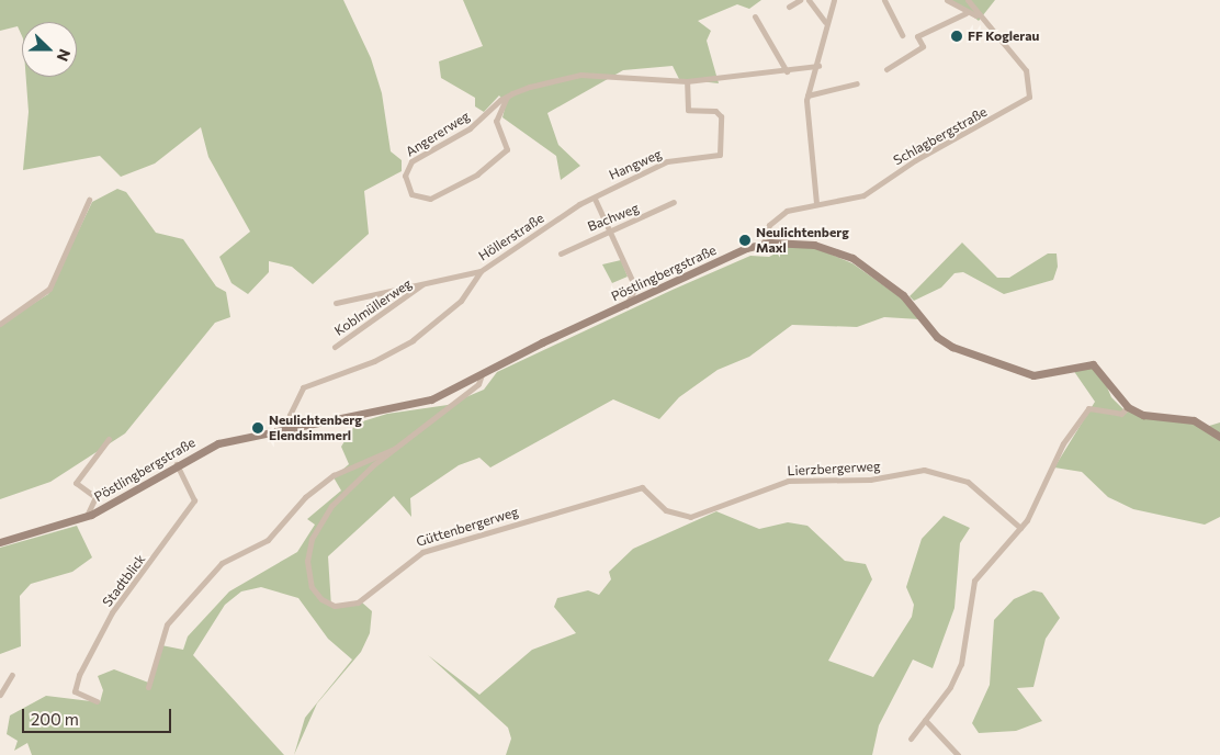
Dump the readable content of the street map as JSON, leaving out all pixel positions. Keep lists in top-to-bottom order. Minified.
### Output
{"streets":{"main road":["Pöstlingbergstraße"],"street":["Angererweg","Schlagbergstraße","Hangweg","Bachweg","Höllerstraße","Koblmüllerweg","Lierzbergerweg","Güttenbergerweg","Stadtblick"]},"crossings":[["Angererweg","Hangweg"],["Schlagbergstraße","Pöstlingbergstraße"],["Hangweg","Höllerstraße"],["Höllerstraße","Pöstlingbergstraße"],["Höllerstraße","Koblmüllerweg"],["Pöstlingbergstraße","Güttenbergerweg"],["Pöstlingbergstraße","Stadtblick"],["Lierzbergerweg","Güttenbergerweg"]],"places":["FF Koglerau","Neulichtenberg Maxl","Neulichtenberg Elendsimmerl"],"scale_bar":"200 m","north":"right"}
